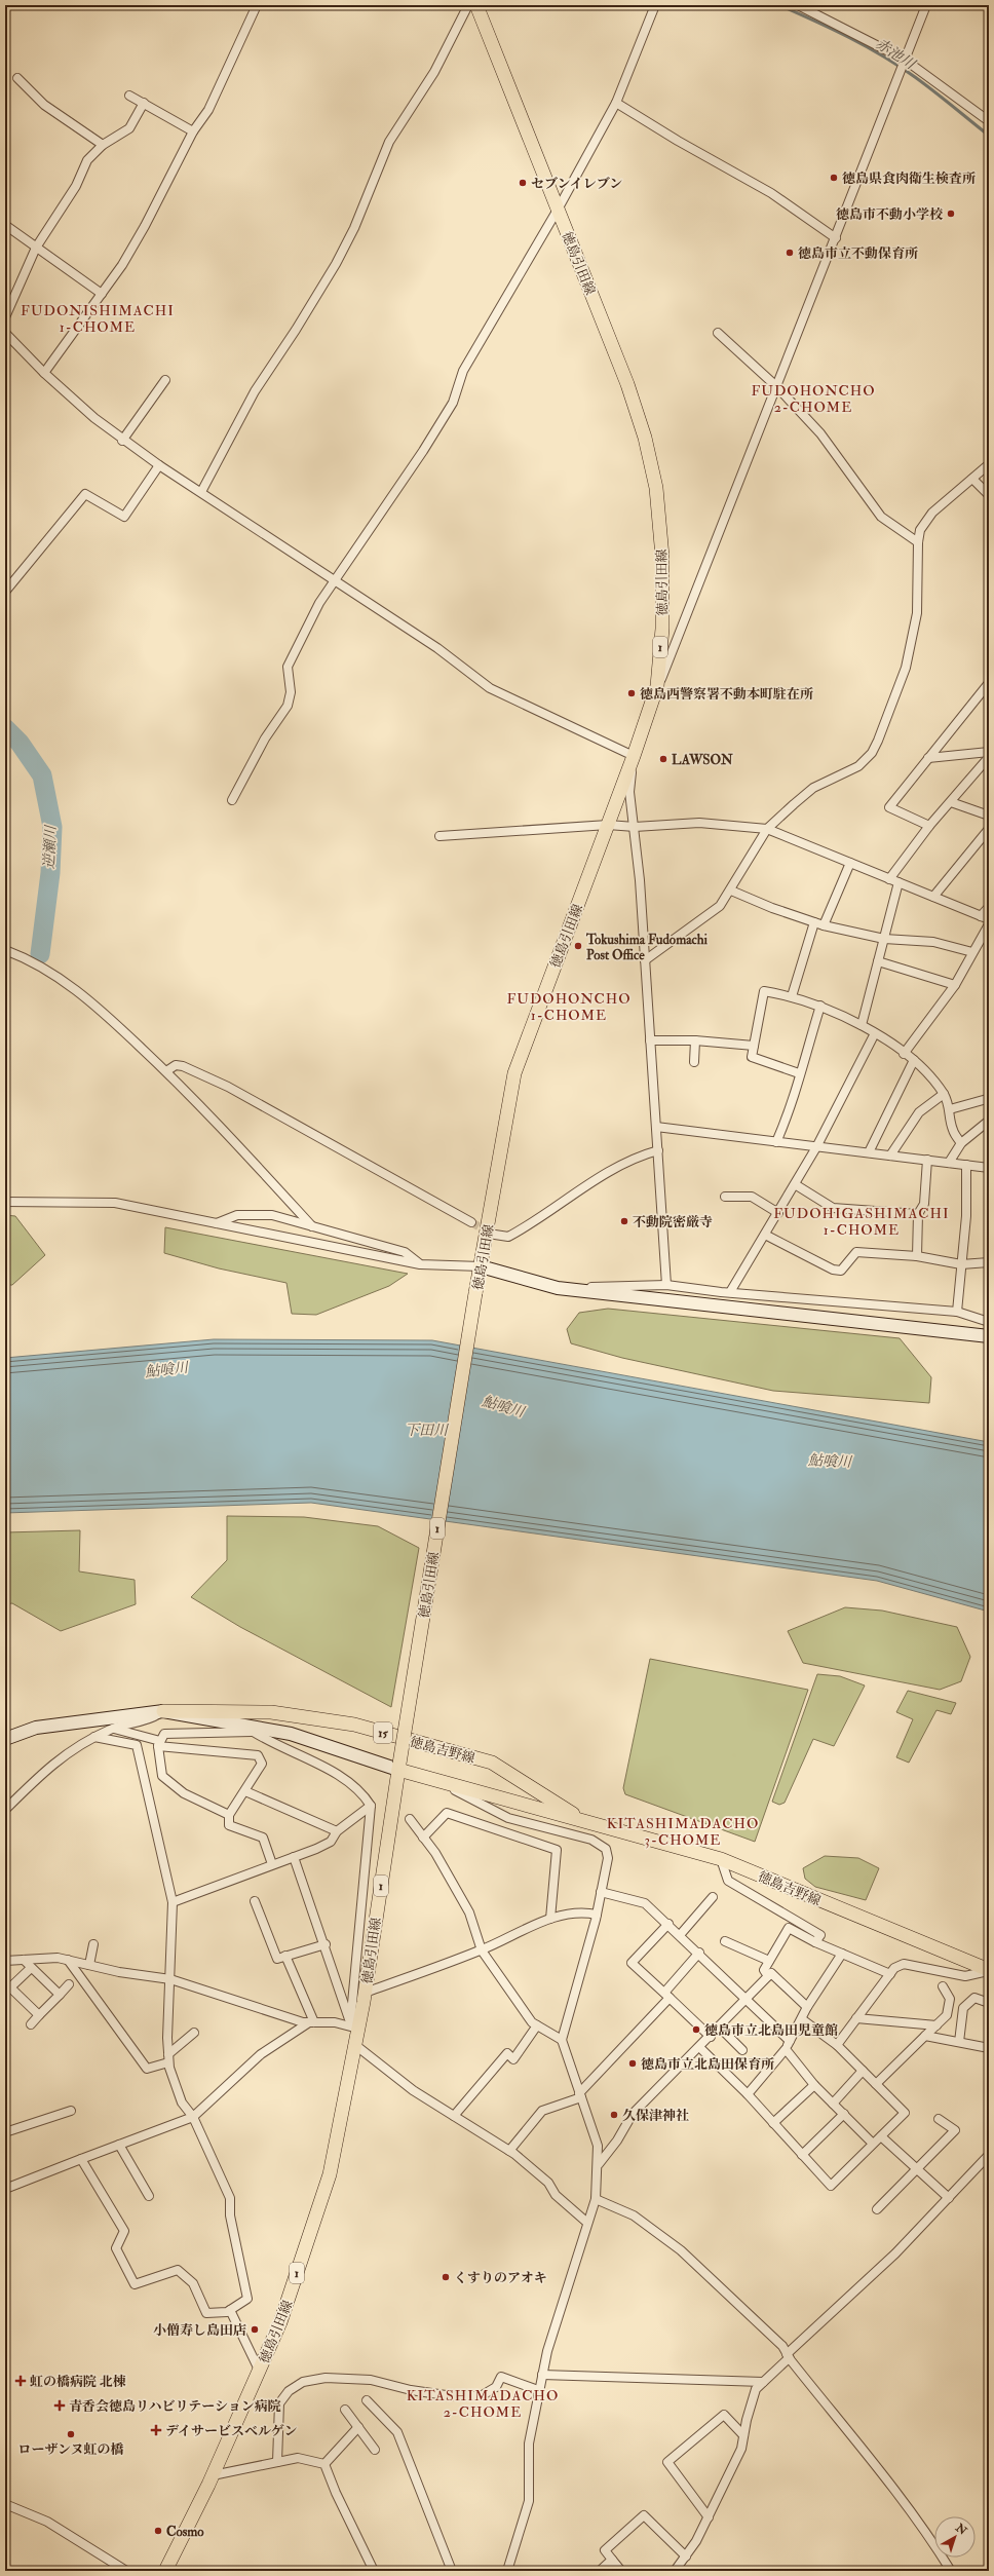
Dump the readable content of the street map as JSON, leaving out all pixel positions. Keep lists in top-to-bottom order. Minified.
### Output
{"streets":{"main road":["徳島引田線","1","15","徳島吉野線"]},"crossings":[["徳島引田線","徳島吉野線"]],"districts":["FUDONISHIMACHI 1-CHOME","FUDOHONCHO 2-CHOME","FUDOHONCHO 1-CHOME","FUDOHIGASHIMACHI 1-CHOME","KITASHIMADACHO 3-CHOME","KITASHIMADACHO 2-CHOME"],"water":["赤池川","逆瀬川","鮎喰川","下田川"],"places":{"other":["徳島県食肉衛生検査所","セブンイレブン","徳島市不動小学校","徳島市立不動保育所","徳島西警察署不動本町駐在所","LAWSON","Tokushima Fudomachi Post Office","不動院密厳寺","徳島市立北島田児童館","徳島市立北島田保育所","久保津神社","くすりのアオキ","小僧寿し島田店","ローザンヌ虹の橋","Cosmo"],"health":["虹の橋病院 北棟","青香会徳島リハビリテーション病院","デイサービスベルゲン"]},"north":"top right"}
